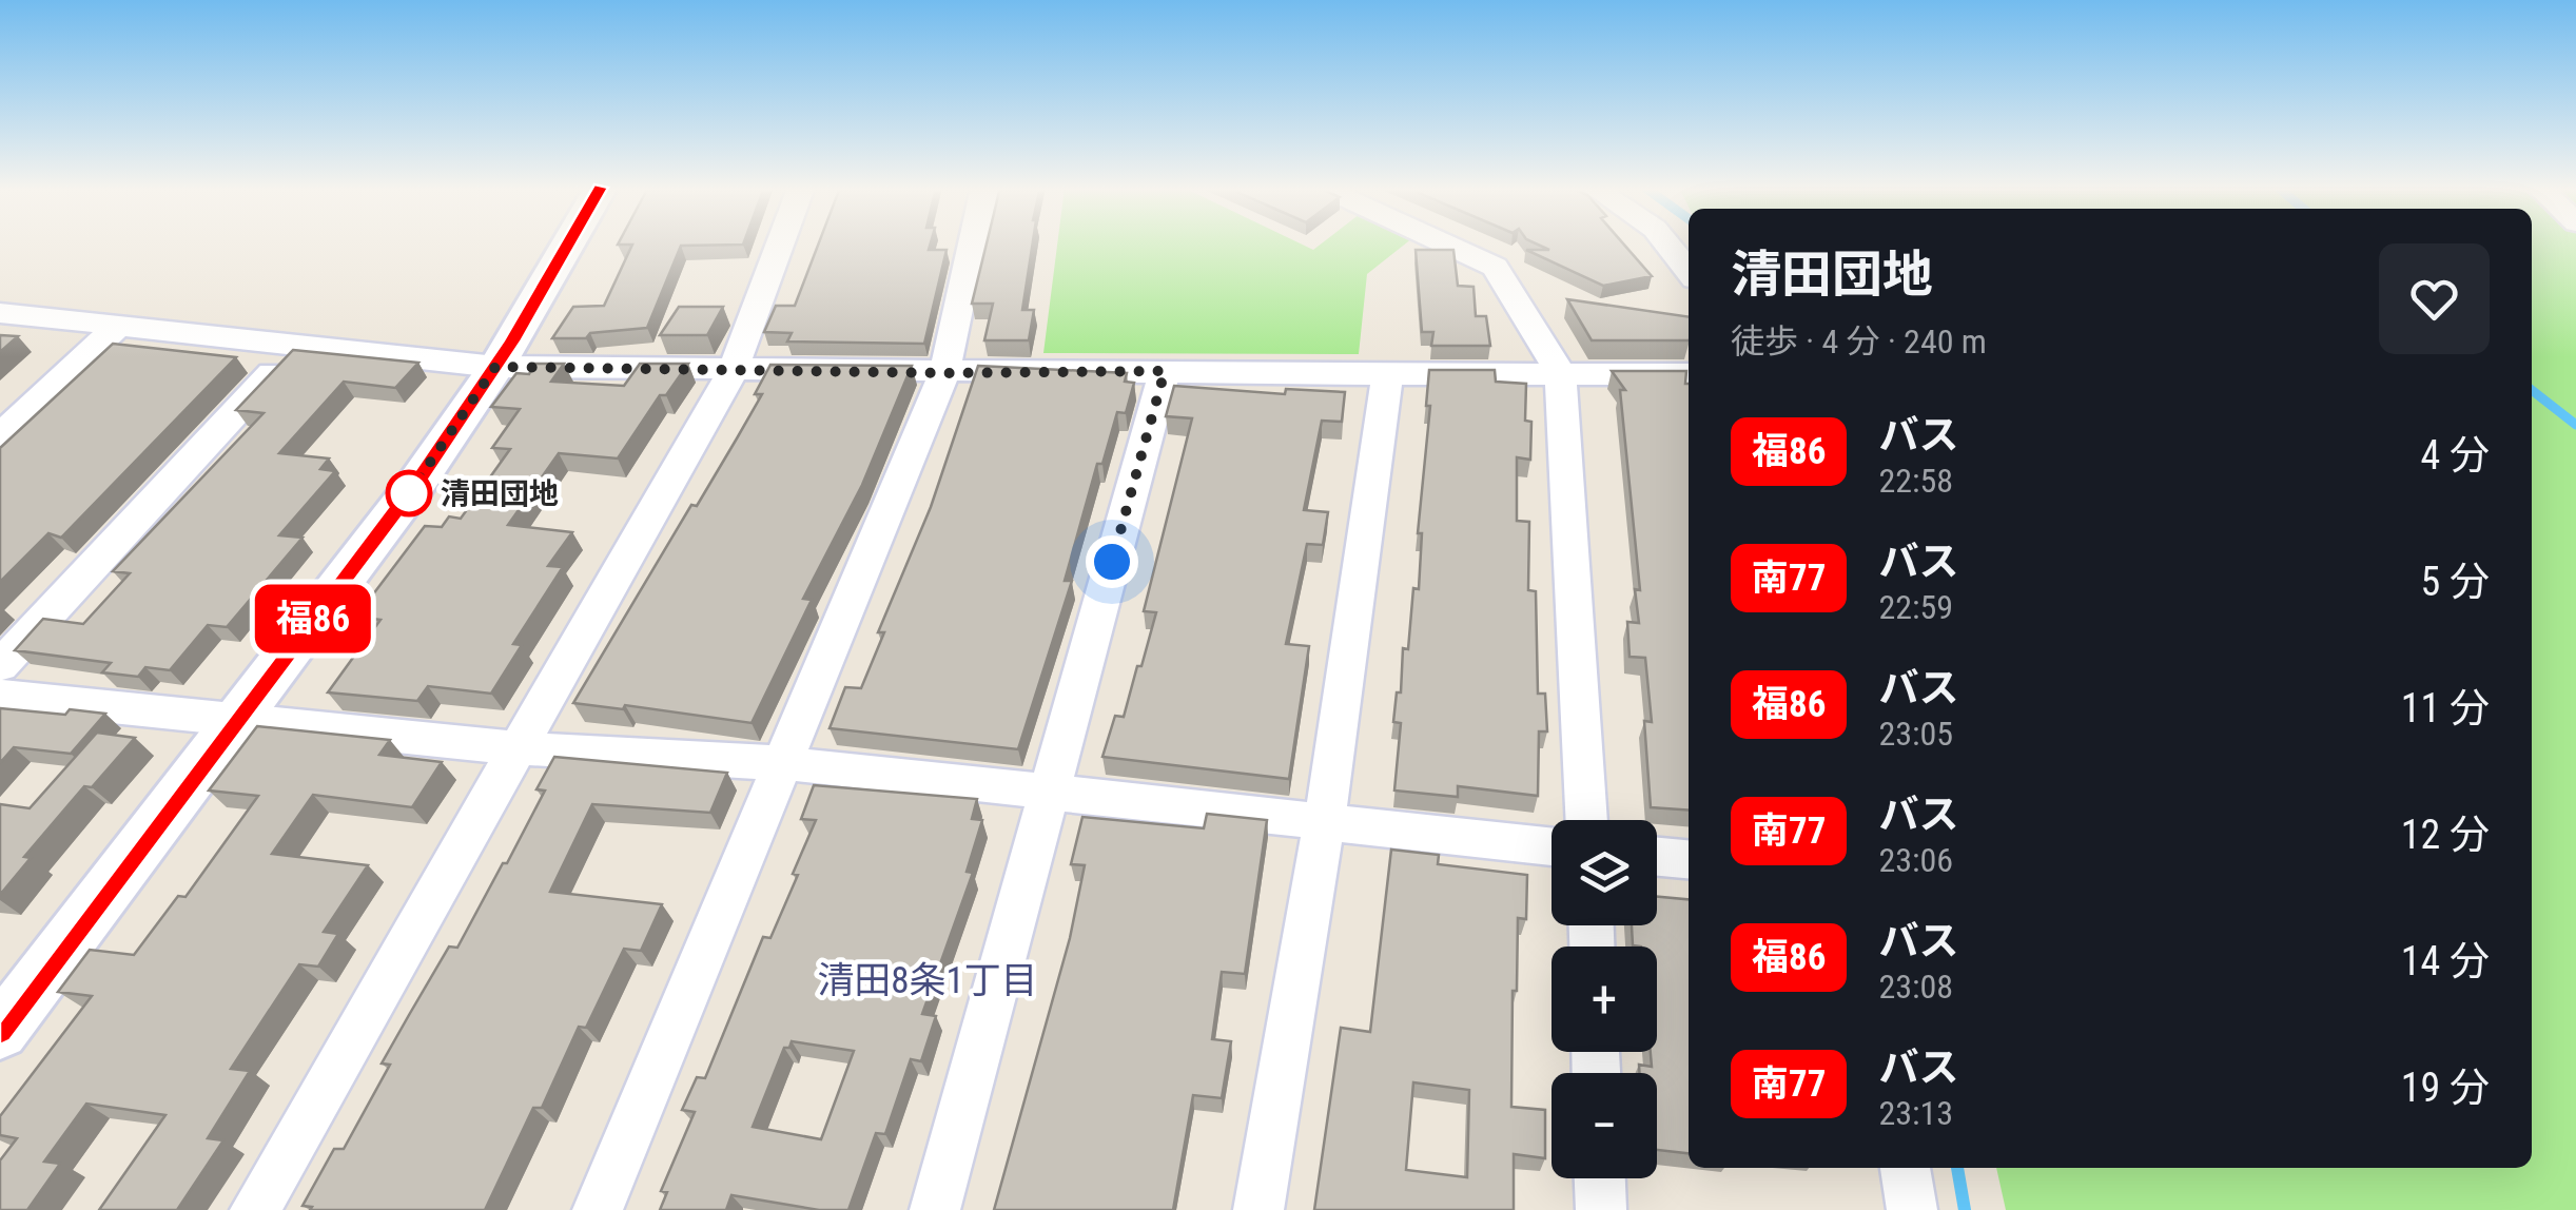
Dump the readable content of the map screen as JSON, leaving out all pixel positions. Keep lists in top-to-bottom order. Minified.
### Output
{"districts":["清田8条1丁目"],"places":["清田団地"],"lines":["bus line 福86"],"page":{"on_map":"福86","heading":["清田団地","徒歩 · 4 分 · 240 m"],"list":[{"mark":"福86","name":"バス","note":"22:58","value":"4 分"},{"mark":"南77","name":"バス","note":"22:59","value":"5 分"},{"mark":"福86","name":"バス","note":"23:05","value":"11 分"},{"mark":"南77","name":"バス","note":"23:06","value":"12 分"},{"mark":"福86","name":"バス","note":"23:08","value":"14 分"},{"mark":"南77","name":"バス","note":"23:13","value":"19 分"}],"map_buttons":["+","−"]}}
